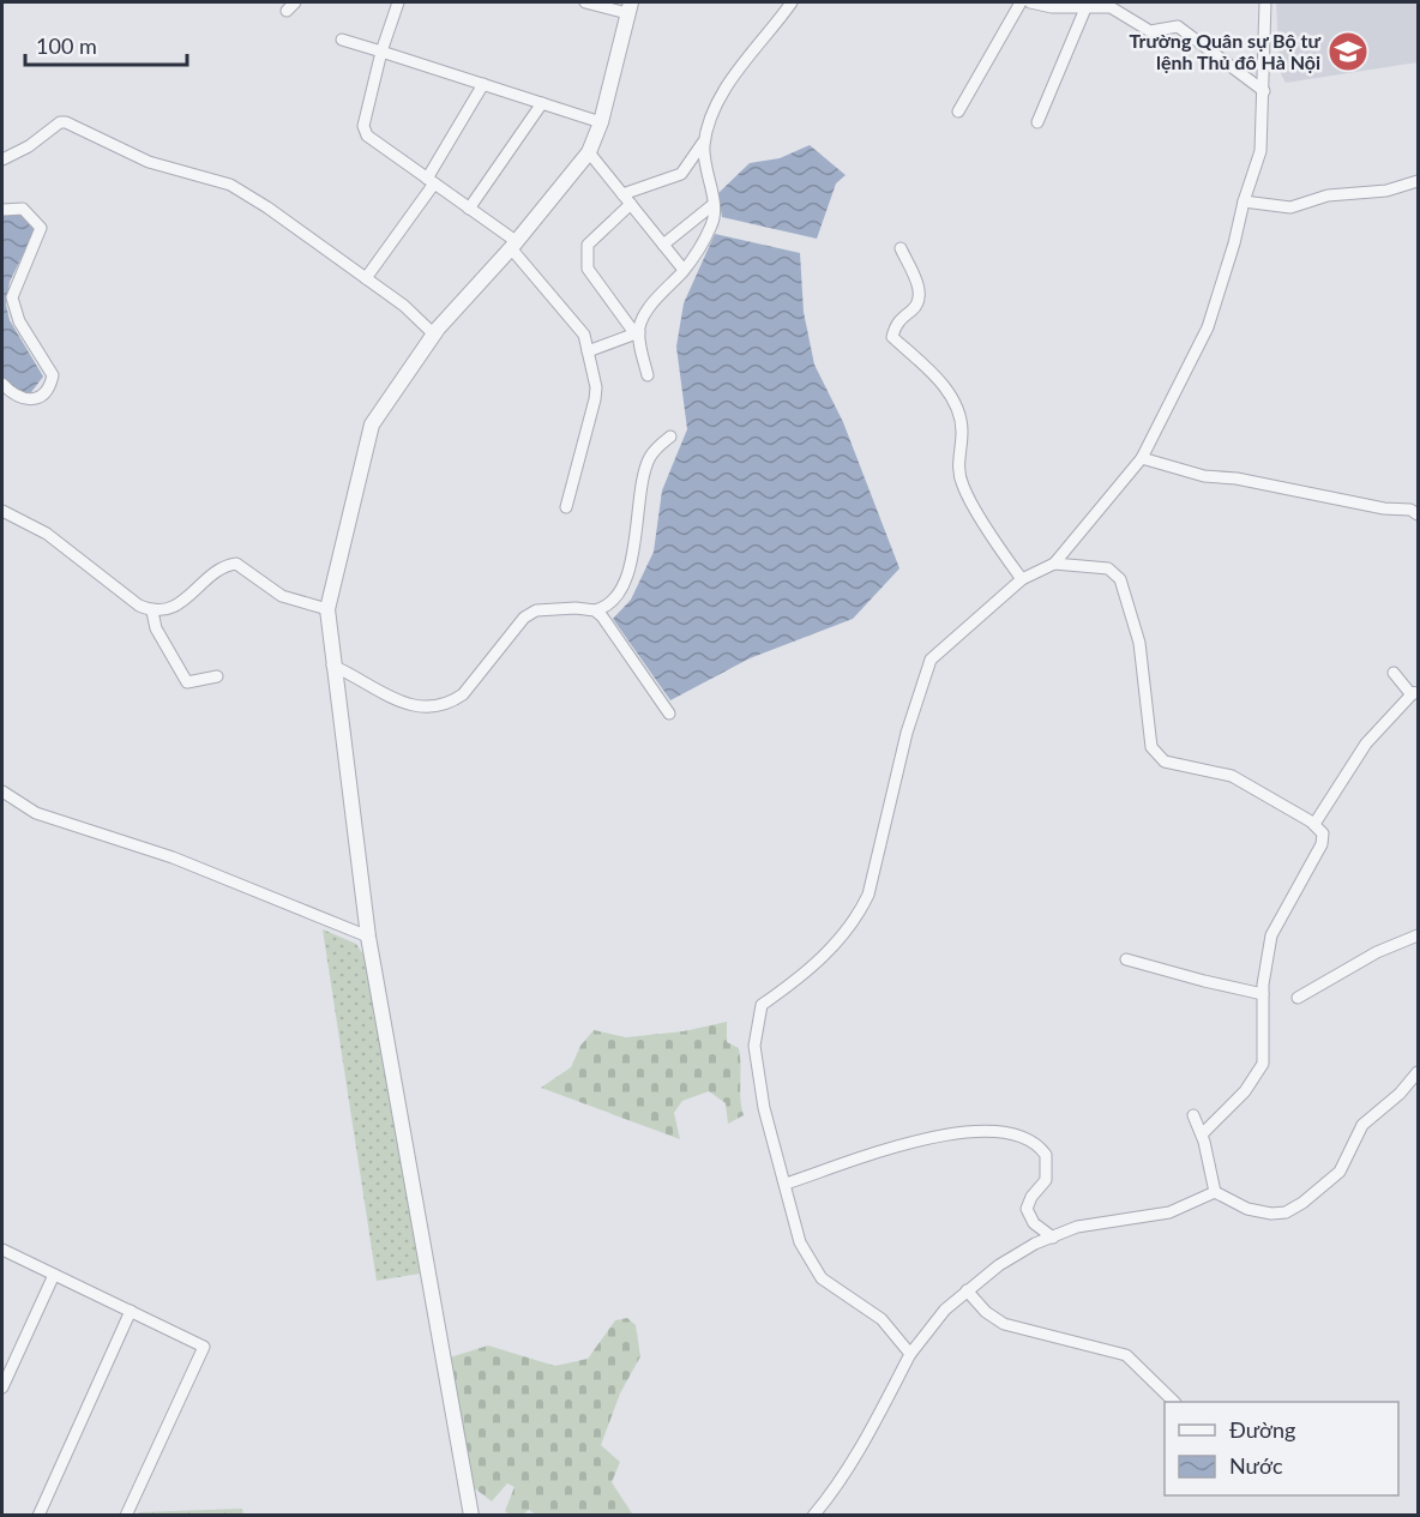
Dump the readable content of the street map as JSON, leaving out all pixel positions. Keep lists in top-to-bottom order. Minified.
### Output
{"places":{"school or university":["Trường Quân sự Bộ tư lệnh Thủ đô Hà Nội"]},"legend":["Đường","Nước"],"scale_bar":"100 m"}
